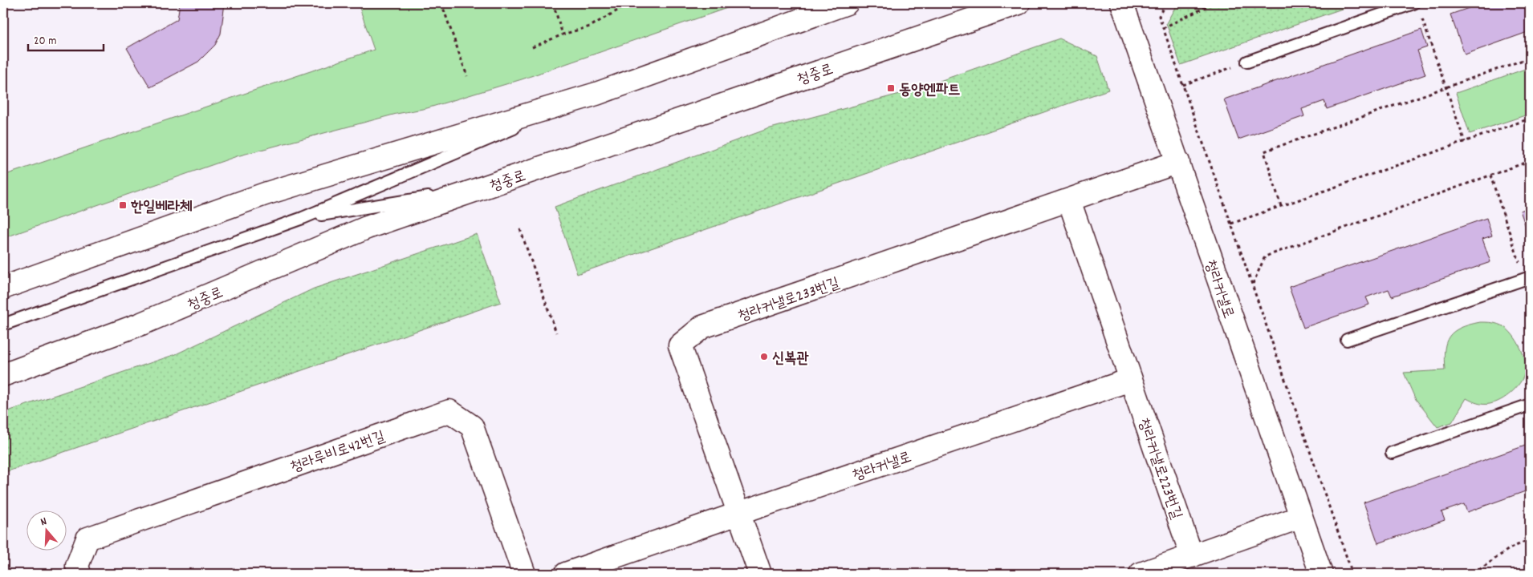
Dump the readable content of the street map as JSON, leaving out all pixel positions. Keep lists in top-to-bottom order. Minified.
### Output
{"streets":{"street":["청중로","청라커낼로","청라커낼로233번길","청라루비로42번길","청라커낼로223번길"]},"crossings":[["청라커낼로","청라커낼로233번길"],["청라커낼로","청라커낼로223번길"]],"places":{"transit":["동양엔파트","한일베라체"],"other":["신복관"]},"scale_bar":"20 m","north":"top"}
